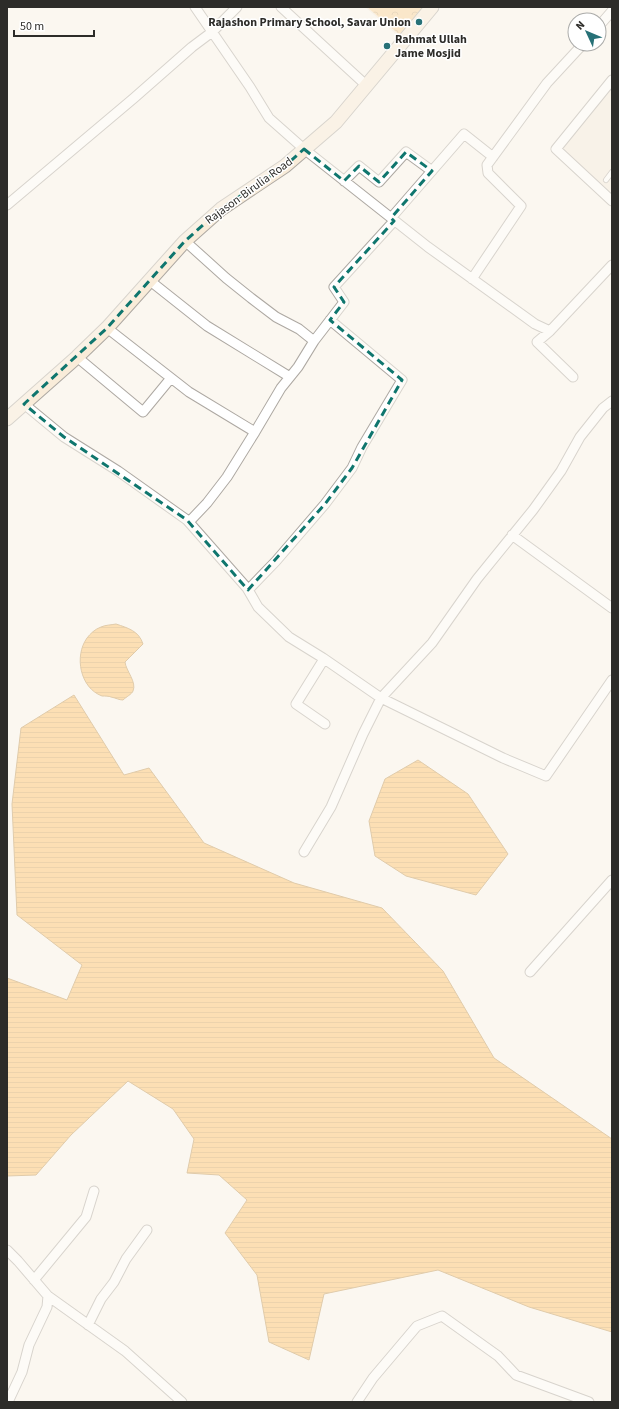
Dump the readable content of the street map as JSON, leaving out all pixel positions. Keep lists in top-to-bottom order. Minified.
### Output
{"streets":{"street":["Rajason-Birulia Road"]},"places":["Rajashon Primary School, Savar Union","Rahmat Ullah Jame Mosjid"],"scale_bar":"50 m","north":"top left"}
